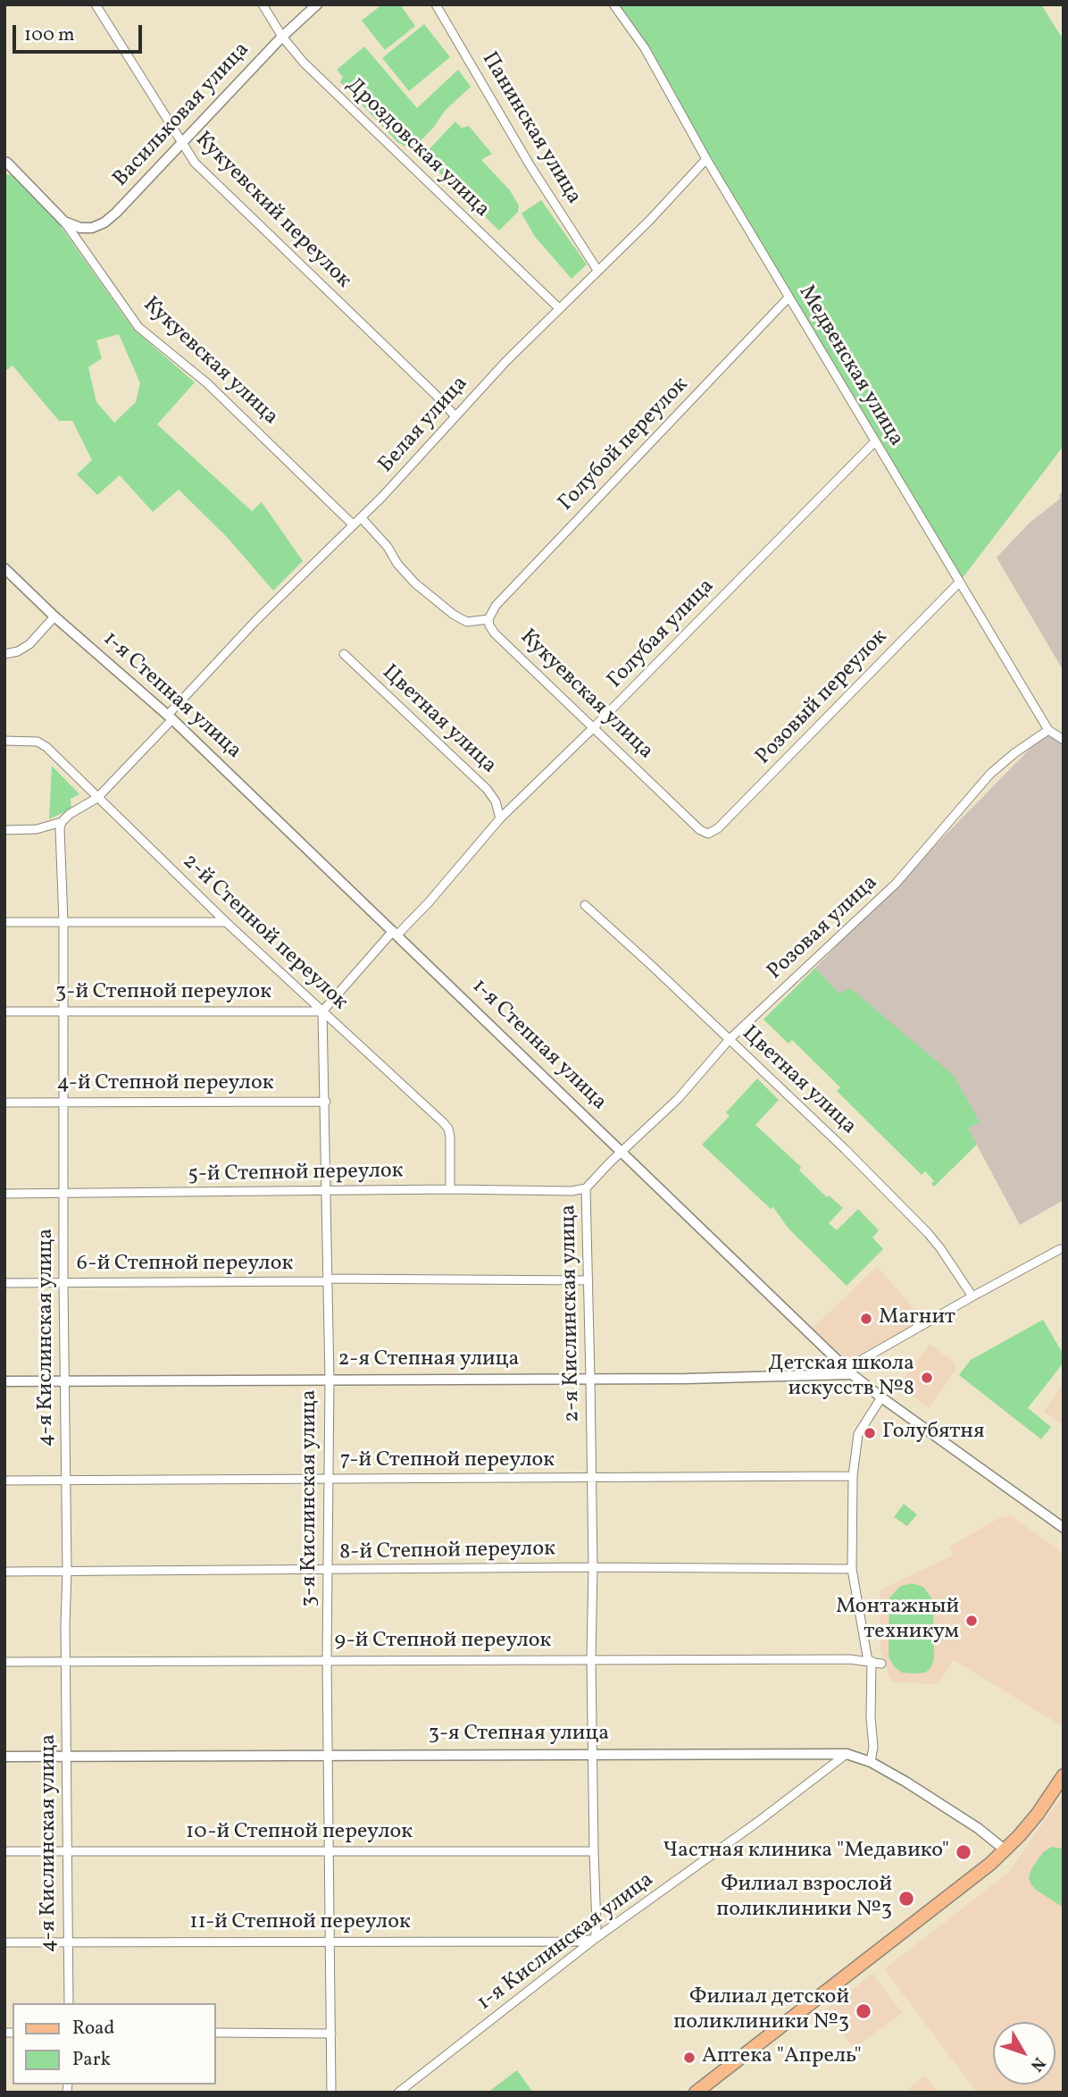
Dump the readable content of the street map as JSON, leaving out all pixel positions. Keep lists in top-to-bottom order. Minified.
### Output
{"streets":{"street":["Васильковая улица","Панинская улица","Дроздовская улица","Кукуевский переулок","Кукуевская улица","Медвенская улица","Белая улица","Голубой переулок","Голубая улица","1-я Степная улица","Розовый переулок","Цветная улица","Розовая улица","2-й Степной переулок","3-й Степной переулок","4-й Степной переулок","5-й Степной переулок","6-й Степной переулок","2-я Кислинская улица","4-я Кислинская улица","2-я Степная улица","7-й Степной переулок","3-я Кислинская улица","8-й Степной переулок","9-й Степной переулок","3-я Степная улица","10-й Степной переулок","11-й Степной переулок","1-я Кислинская улица"]},"crossings":[["Васильковая улица","Дроздовская улица"],["Васильковая улица","Кукуевский переулок"],["Васильковая улица","Кукуевская улица"],["Панинская улица","Белая улица"],["Дроздовская улица","Белая улица"],["Кукуевский переулок","Белая улица"],["Кукуевская улица","Белая улица"],["Кукуевская улица","Голубой переулок"],["Кукуевская улица","Голубая улица"],["Кукуевская улица","Розовый переулок"],["Медвенская улица","Белая улица"],["Медвенская улица","Голубой переулок"],["Медвенская улица","Голубая улица"],["Медвенская улица","Розовый переулок"],["Медвенская улица","Розовая улица"],["Белая улица","1-я Степная улица"],["Голубая улица","1-я Степная улица"],["Голубая улица","Цветная улица"],["1-я Степная улица","Розовая улица"],["1-я Степная улица","2-я Кислинская улица"],["1-я Степная улица","2-я Степная улица"],["Цветная улица","Розовая улица"],["Розовая улица","2-я Кислинская улица"],["2-й Степной переулок","3-й Степной переулок"],["2-й Степной переулок","5-й Степной переулок"],["2-й Степной переулок","3-я Кислинская улица"],["3-й Степной переулок","4-я Кислинская улица"],["3-й Степной переулок","3-я Кислинская улица"],["4-й Степной переулок","4-я Кислинская улица"],["4-й Степной переулок","3-я Кислинская улица"],["5-й Степной переулок","2-я Кислинская улица"],["5-й Степной переулок","4-я Кислинская улица"],["5-й Степной переулок","3-я Кислинская улица"],["6-й Степной переулок","2-я Кислинская улица"],["6-й Степной переулок","4-я Кислинская улица"],["6-й Степной переулок","3-я Кислинская улица"],["2-я Кислинская улица","2-я Степная улица"],["2-я Кислинская улица","7-й Степной переулок"],["2-я Кислинская улица","8-й Степной переулок"],["2-я Кислинская улица","9-й Степной переулок"],["2-я Кислинская улица","3-я Степная улица"],["2-я Кислинская улица","10-й Степной переулок"],["2-я Кислинская улица","11-й Степной переулок"],["2-я Кислинская улица","1-я Кислинская улица"],["4-я Кислинская улица","2-я Степная улица"],["4-я Кислинская улица","7-й Степной переулок"],["4-я Кислинская улица","8-й Степной переулок"],["4-я Кислинская улица","9-й Степной переулок"],["4-я Кислинская улица","3-я Степная улица"],["4-я Кислинская улица","10-й Степной переулок"],["4-я Кислинская улица","11-й Степной переулок"],["2-я Степная улица","3-я Кислинская улица"],["7-й Степной переулок","3-я Кислинская улица"],["3-я Кислинская улица","8-й Степной переулок"],["3-я Кислинская улица","9-й Степной переулок"],["3-я Кислинская улица","3-я Степная улица"],["3-я Кислинская улица","10-й Степной переулок"],["3-я Кислинская улица","11-й Степной переулок"],["3-я Степная улица","1-я Кислинская улица"],["11-й Степной переулок","1-я Кислинская улица"]],"places":["Магнит","Детская школа искусств №8","Голубятня","Монтажный техникум","Частная клиника \"Медавико\"","Филиал взрослой поликлиники №3","Филиал детской поликлиники №3","Аптека \"Апрель\""],"legend":["Road","Park"],"scale_bar":"100 m","north":"bottom right"}
